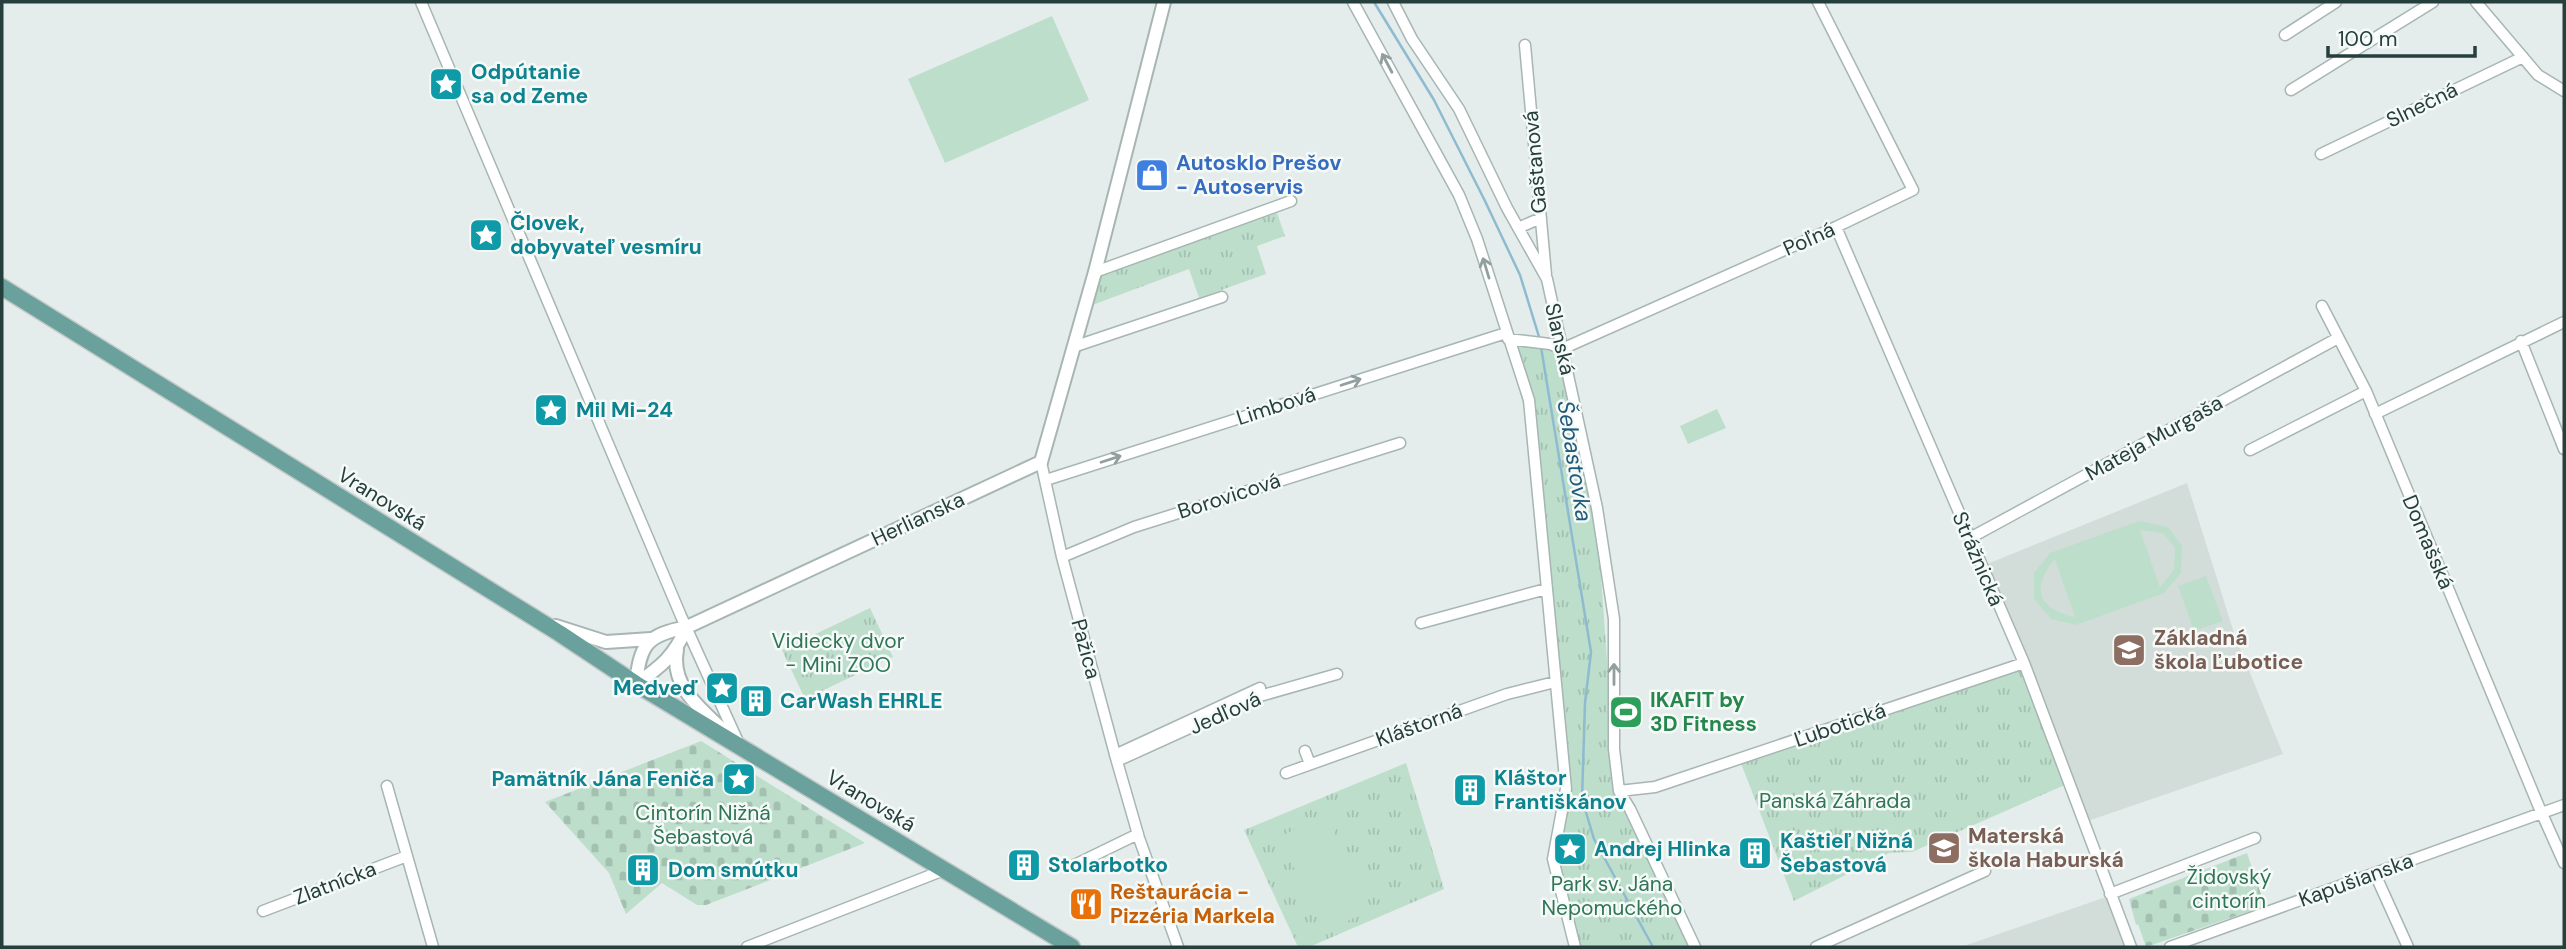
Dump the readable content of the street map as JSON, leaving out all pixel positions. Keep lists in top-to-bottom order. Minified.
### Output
{"streets":{"main road":["Vranovská"],"street":["Slnečná","Gaštanová","Poľná","Slanská","Limbová","Mateja Murgaša","Borovicová","Herlianska","Domašská","Strážnická","Pažica","Jedľová","Kláštorná","Ľubotická","Kapušianska","Zlatnícka"]},"crossings":[["Gaštanová","Slanská"],["Poľná","Slanská"],["Poľná","Strážnická"],["Slanská","Ľubotická"],["Limbová","Pažica"],["Mateja Murgaša","Domašská"],["Mateja Murgaša","Strážnická"],["Borovicová","Pažica"],["Vranovská","Herlianska"],["Herlianska","Pažica"],["Domašská","Kapušianska"],["Strážnická","Ľubotická"],["Pažica","Jedľová"]],"one_way":["Limbová"],"water":["Šebastovka"],"parks":["Vidiecky dvor - Mini ZOO","Panská Záhrada","Cintorín Nižná Šebastová","Židovský cintorín","Park sv. Jána Nepomuckého"],"places":{"place":["Odpútanie sa od Zeme","Človek, dobyvateľ vesmíru","Mil Mi-24","Medveď","Pamätník Jána Feniča","Andrej Hlinka"],"shop":["Autosklo Prešov - Autoservis"],"school or university":["Základná škola Ľubotice","Materská škola Haburská"],"building":["CarWash EHRLE","Kláštor Františkánov","Kaštieľ Nižná Šebastová","Stolarbotko","Dom smútku"],"sports":["IKAFIT by 3D Fitness"],"restaurant":["Reštaurácia - Pizzéria Markela"]},"scale_bar":"100 m"}
